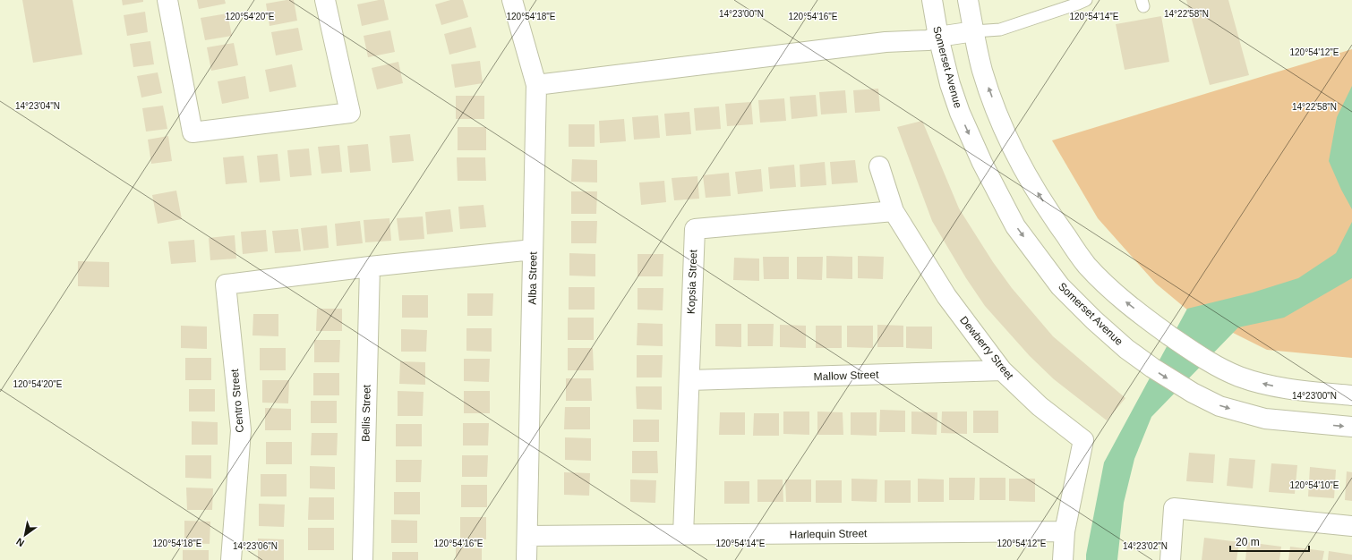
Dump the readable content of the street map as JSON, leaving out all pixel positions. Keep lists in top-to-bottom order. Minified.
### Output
{"streets":{"street":["Somerset Avenue","Alba Street","Kopsia Street","Dewberry Street","Mallow Street","Centro Street","Bellis Street","Harlequin Street"]},"crossings":[["Alba Street","Harlequin Street"],["Kopsia Street","Dewberry Street"],["Kopsia Street","Mallow Street"],["Kopsia Street","Harlequin Street"],["Dewberry Street","Mallow Street"],["Dewberry Street","Harlequin Street"],["Centro Street","Bellis Street"]],"scale_bar":"20 m","north":"bottom left","coordinates":["14°23'00\"N","14°22'58\"N","120°54'20\"E","120°54'18\"E","120°54'16\"E","120°54'14\"E","120°54'12\"E","14°23'04\"N","120°54'10\"E","14°23'06\"N","14°23'02\"N"]}
